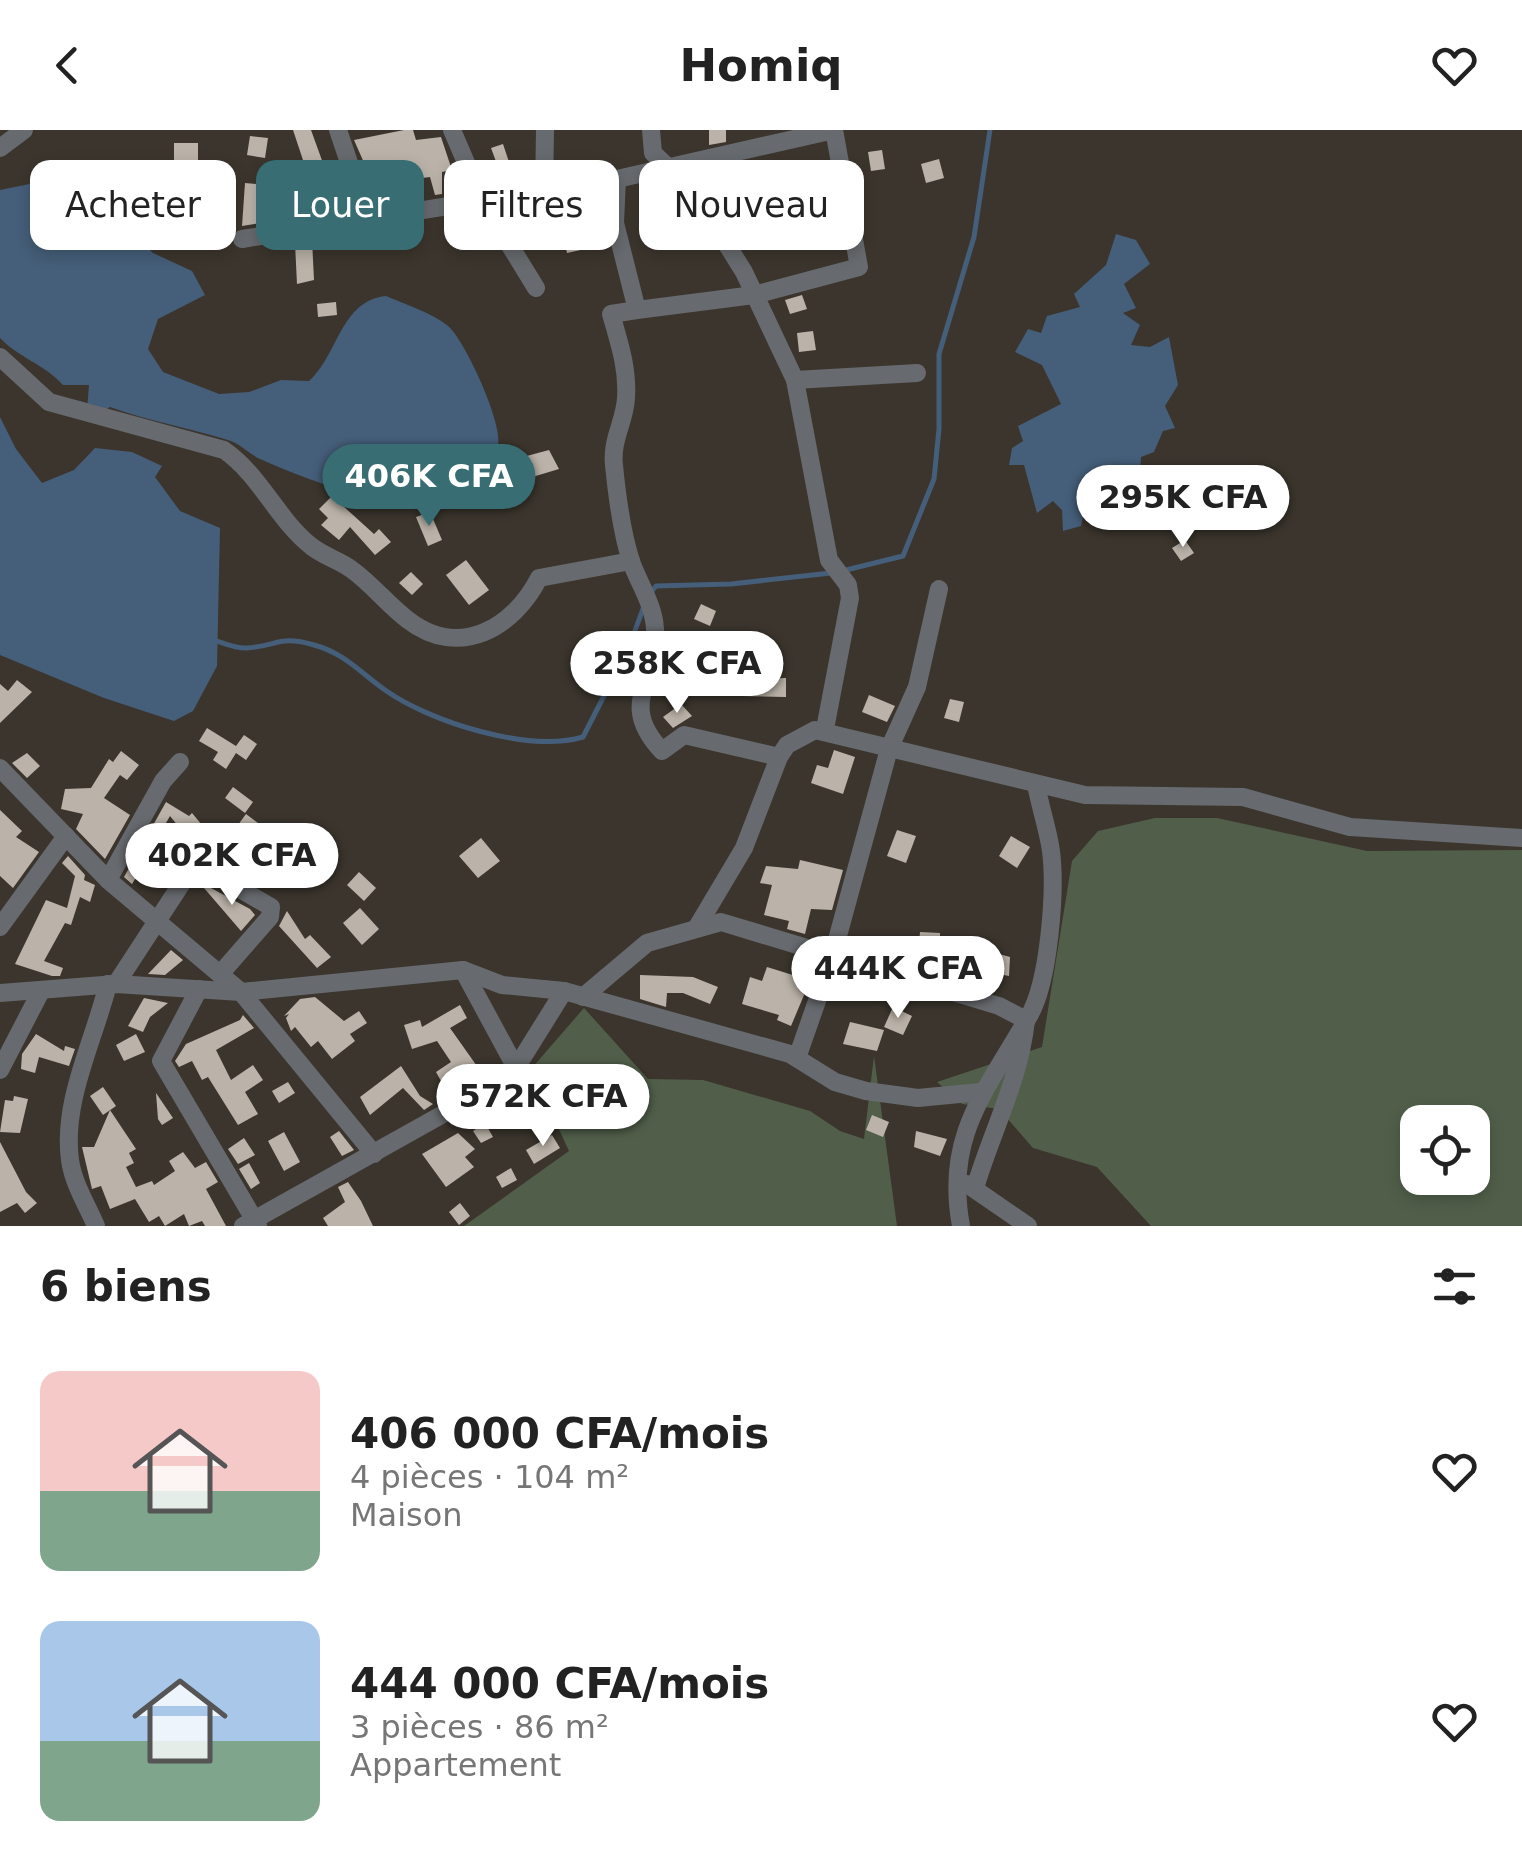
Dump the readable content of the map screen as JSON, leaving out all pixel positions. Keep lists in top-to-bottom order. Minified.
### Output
{"page":{"header":"Homiq","chip":["Acheter","Louer","Filtres","Nouveau"],"price":["406K CFA","295K CFA","258K CFA","402K CFA","444K CFA","572K CFA"],"heading":"6 biens","list":[{"name":"406 000 CFA/mois","note":"4 pièces · 104 m² · Maison"},{"name":"444 000 CFA/mois","note":"3 pièces · 86 m² · Appartement"}]}}
